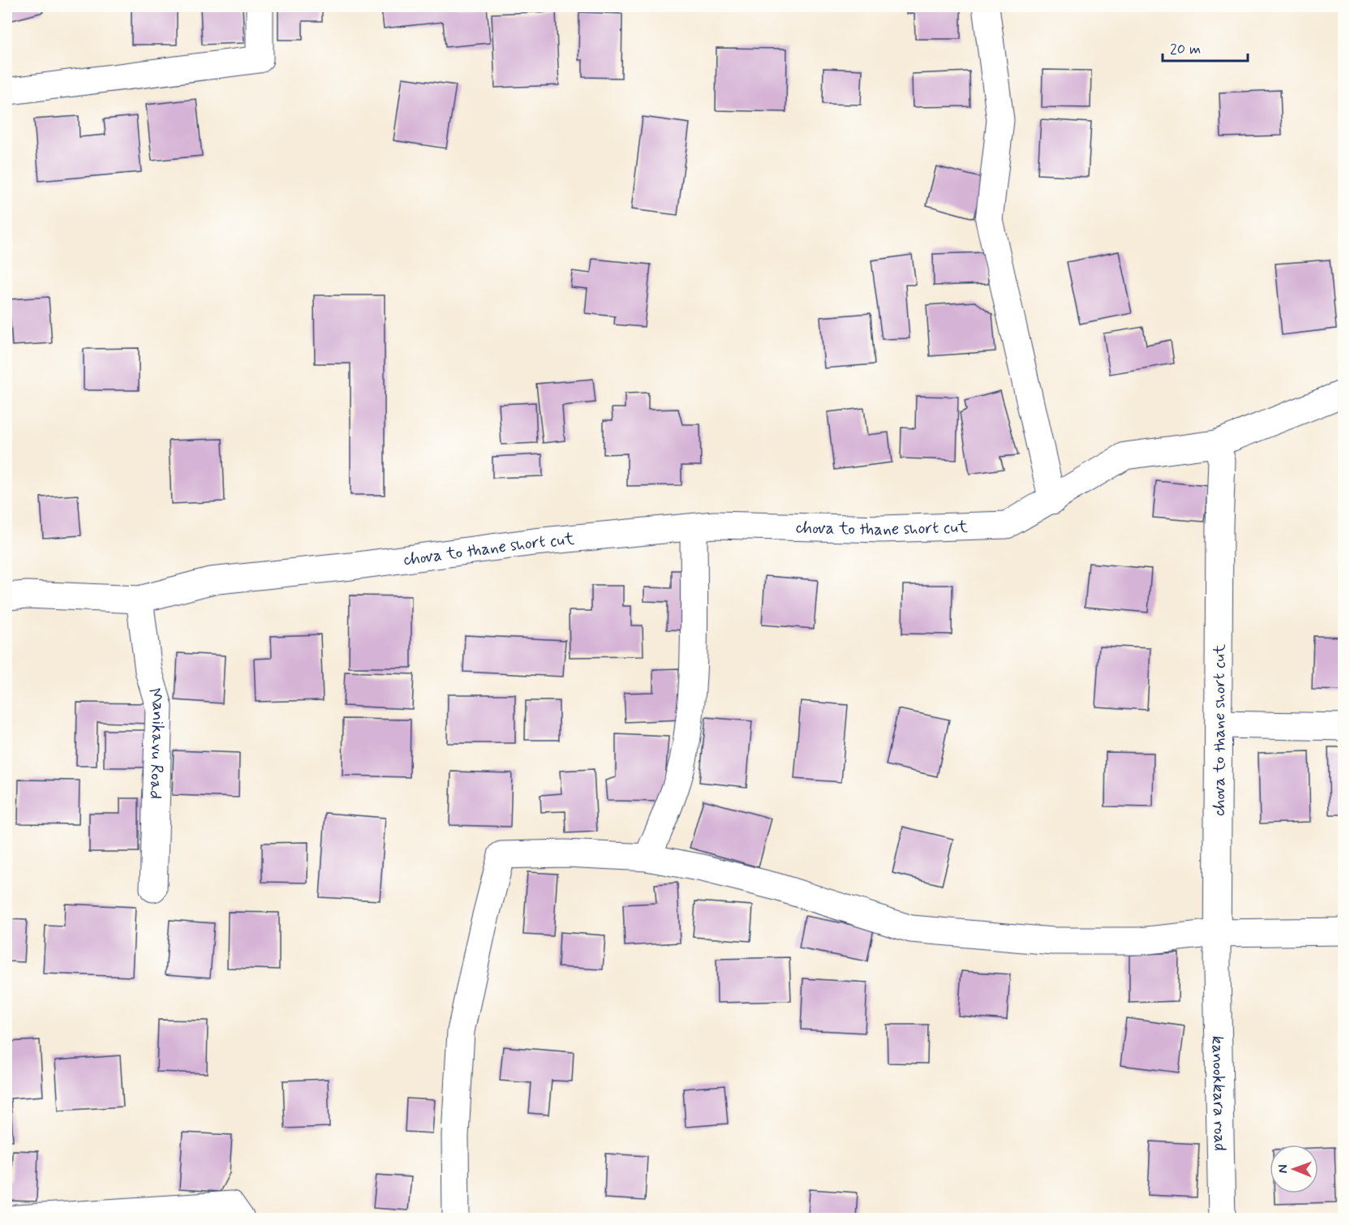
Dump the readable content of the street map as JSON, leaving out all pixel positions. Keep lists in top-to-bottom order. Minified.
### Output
{"streets":{"street":["chova to thane short cut","Manikavu Road","kanookkara road"]},"crossings":[["chova to thane short cut","Manikavu Road"],["chova to thane short cut","kanookkara road"]],"scale_bar":"20 m","north":"left"}
